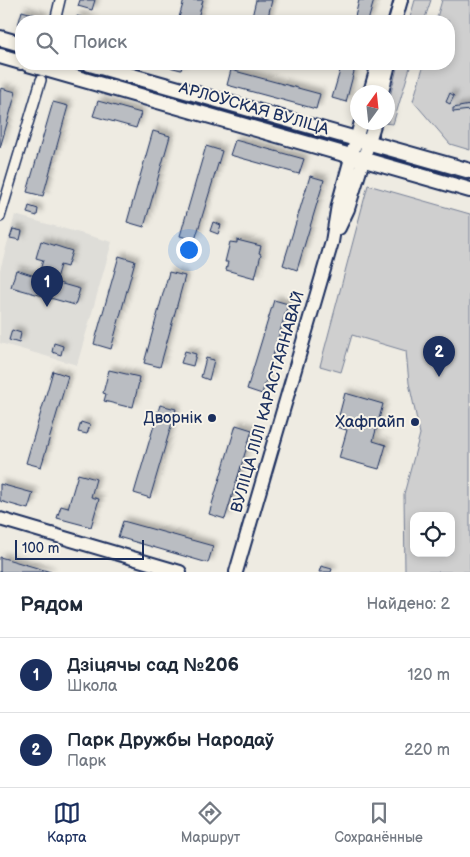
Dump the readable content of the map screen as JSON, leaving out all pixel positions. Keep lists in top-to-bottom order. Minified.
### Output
{"streets":{"main road":["АРЛОЎСКАЯ ВУЛІЦА","ВУЛІЦА ЛІЛІ КАРАСТАЯНАВАЙ"]},"crossings":[["АРЛОЎСКАЯ ВУЛІЦА","ВУЛІЦА ЛІЛІ КАРАСТАЯНАВАЙ"]],"places":["Дворнік","Хафпайп"],"scale_bar":"100 m","north":"top","page":{"search":"Поиск","pins":["1","2"],"scale":"100 m","heading":["Рядом","Найдено: 2"],"list":[{"mark":"1","name":"Дзіцячы сад №206","note":"Школа","value":"120 m"},{"mark":"2","name":"Парк Дружбы Народаў","note":"Парк","value":"220 m"}],"nav":["Карта","Маршрут","Сохранённые"]}}
